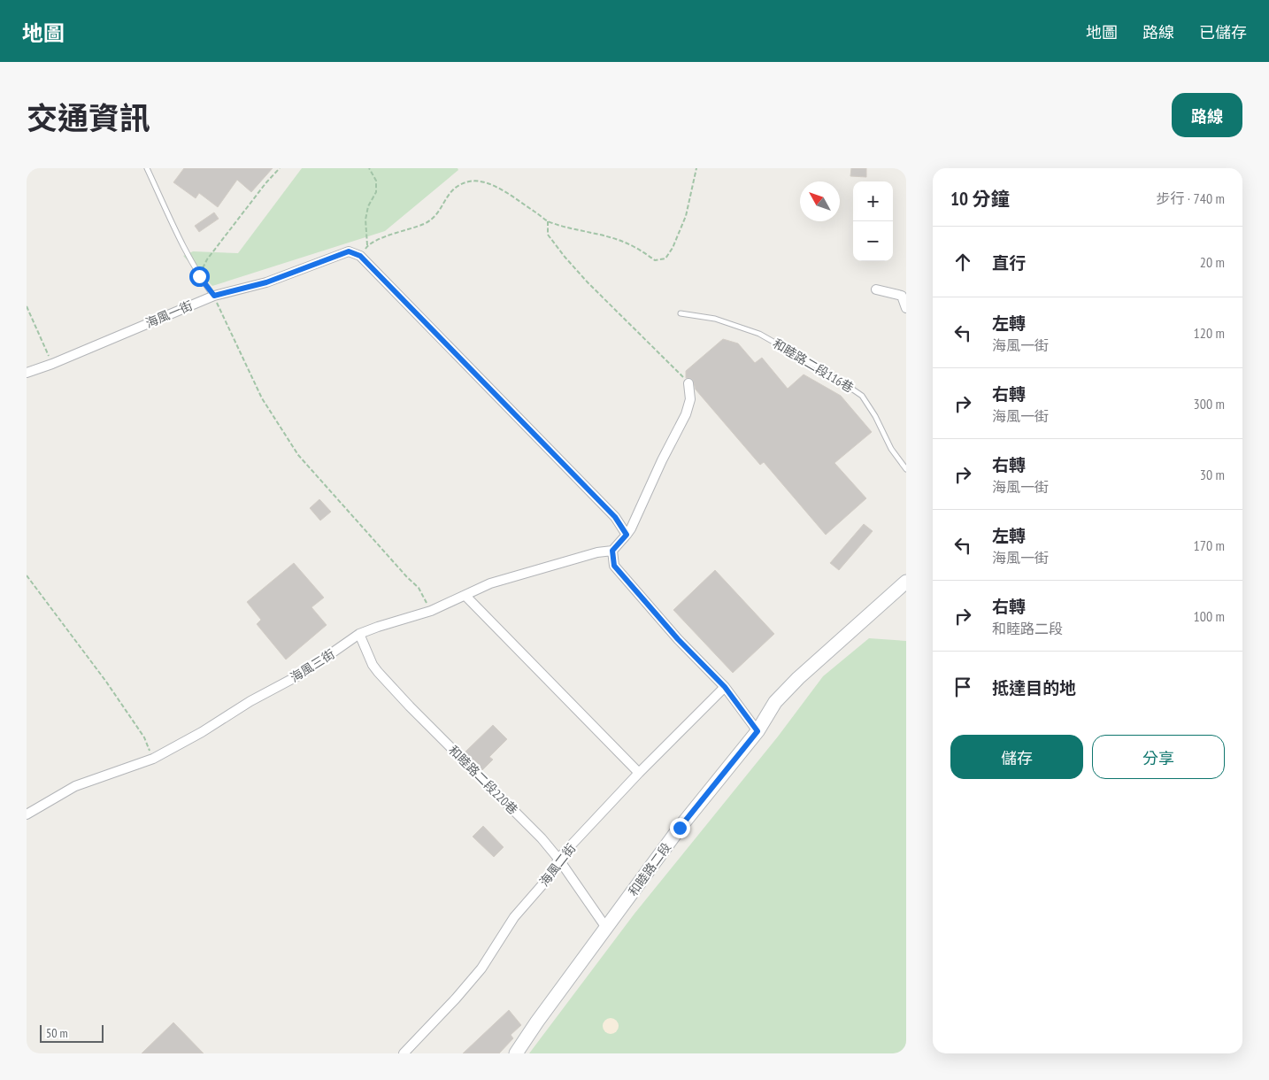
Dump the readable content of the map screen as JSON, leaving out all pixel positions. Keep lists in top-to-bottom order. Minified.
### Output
{"streets":{"street":["海風一街","海風三街","和睦路二段220巷","海風二街","和睦路二段"],"lane":["和睦路二段116巷"]},"crossings":[["海風三街","和睦路二段220巷"],["和睦路二段220巷","海風二街"],["和睦路二段220巷","和睦路二段"]],"scale_bar":"50 m","north":"top left","page":{"header":"地圖","nav":["地圖","路線","已儲存"],"title":"交通資訊","buttons":["路線",["儲存","分享"]],"heading":["10 分鐘","步行 · 740 m"],"map_buttons":["+","−"],"list":[["直行","20 m"],["左轉","海風一街","120 m"],["右轉","海風一街","300 m"],["右轉","海風一街","30 m"],["左轉","海風一街","170 m"],["右轉","和睦路二段","100 m"],"抵達目的地"],"scale":"50 m"}}
